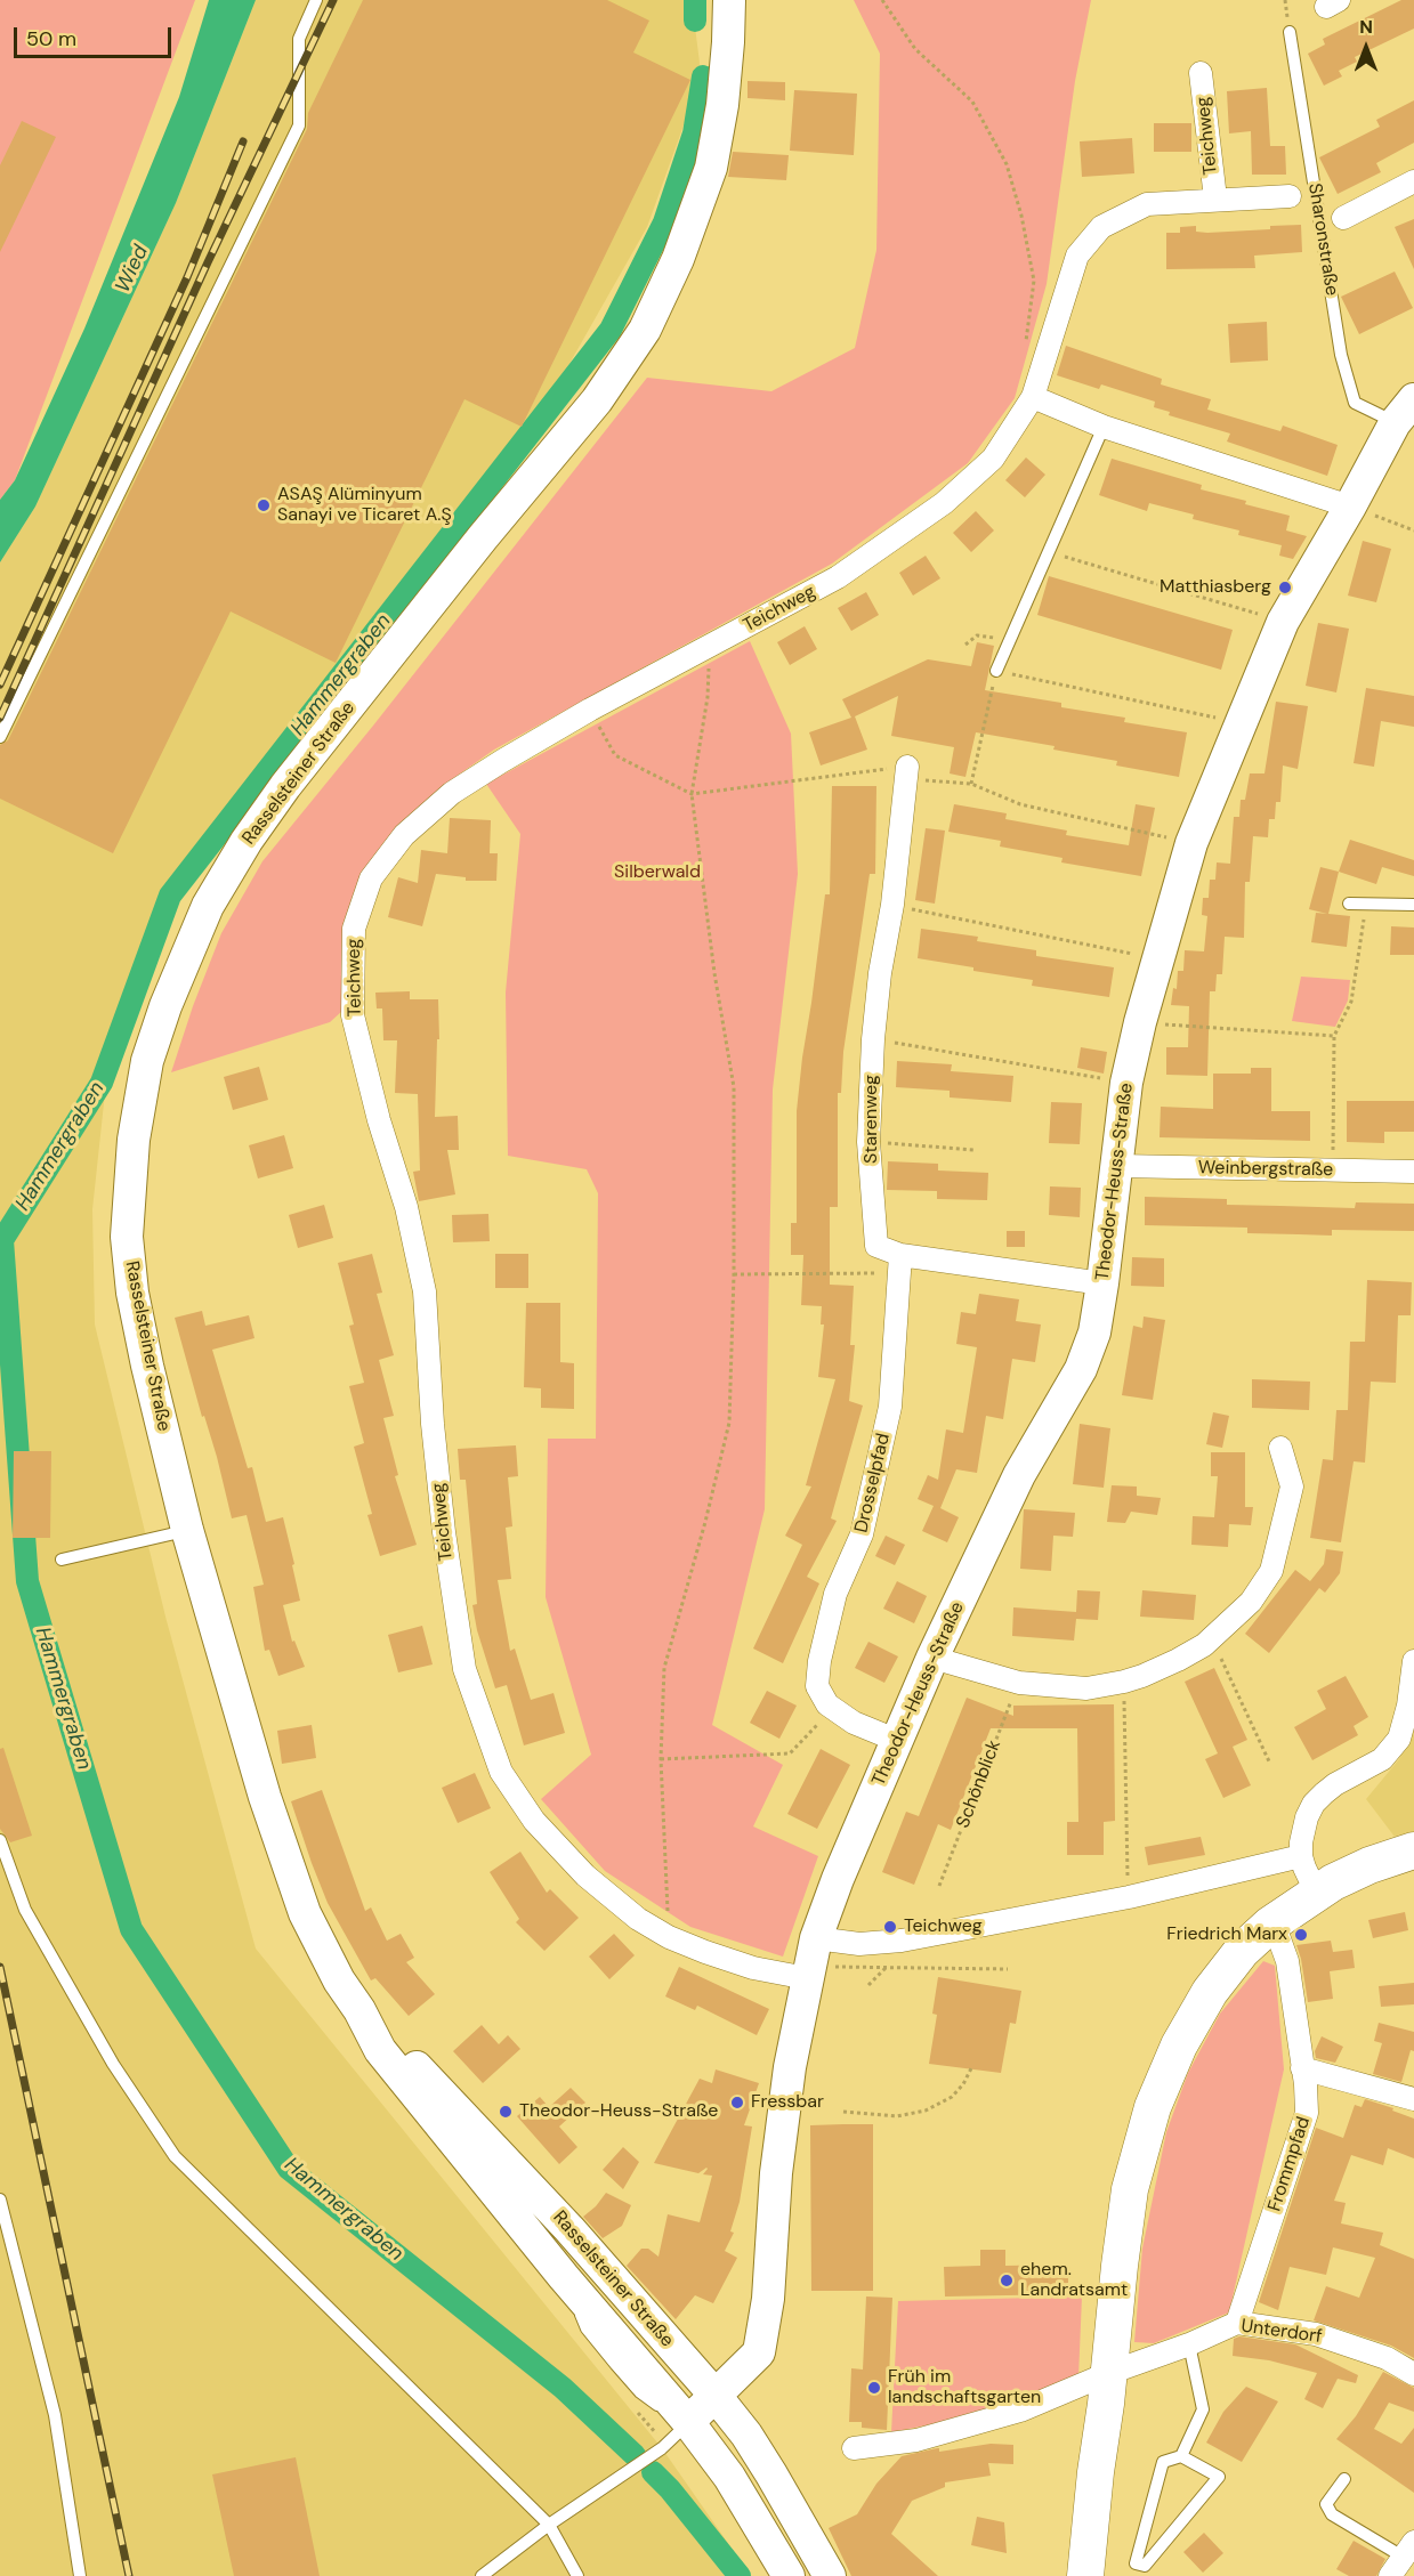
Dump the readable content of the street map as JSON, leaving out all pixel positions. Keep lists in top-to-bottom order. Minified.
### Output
{"streets":{"main road":["Rasselsteiner Straße","Theodor-Heuss-Straße"],"street":["Teichweg","Starenweg","Weinbergstraße","Drosselpfad","Frommpfad","Unterdorf"],"lane":["Sharonstraße"],"path":["Schönblick"]},"crossings":[["Teichweg","Theodor-Heuss-Straße"],["Sharonstraße","Theodor-Heuss-Straße"],["Rasselsteiner Straße","Theodor-Heuss-Straße"],["Starenweg","Theodor-Heuss-Straße"],["Starenweg","Drosselpfad"],["Weinbergstraße","Theodor-Heuss-Straße"],["Frommpfad","Unterdorf"]],"water":["Wied","Hammergraben"],"parks":["Silberwald"],"places":["ASAŞ Alüminyum Sanayi ve Ticaret A.Ş","Matthiasberg","Teichweg","Friedrich Marx","Fressbar","Theodor-Heuss-Straße","ehem. Landratsamt","Früh im landschaftsgarten"],"scale_bar":"50 m","north":"top"}
